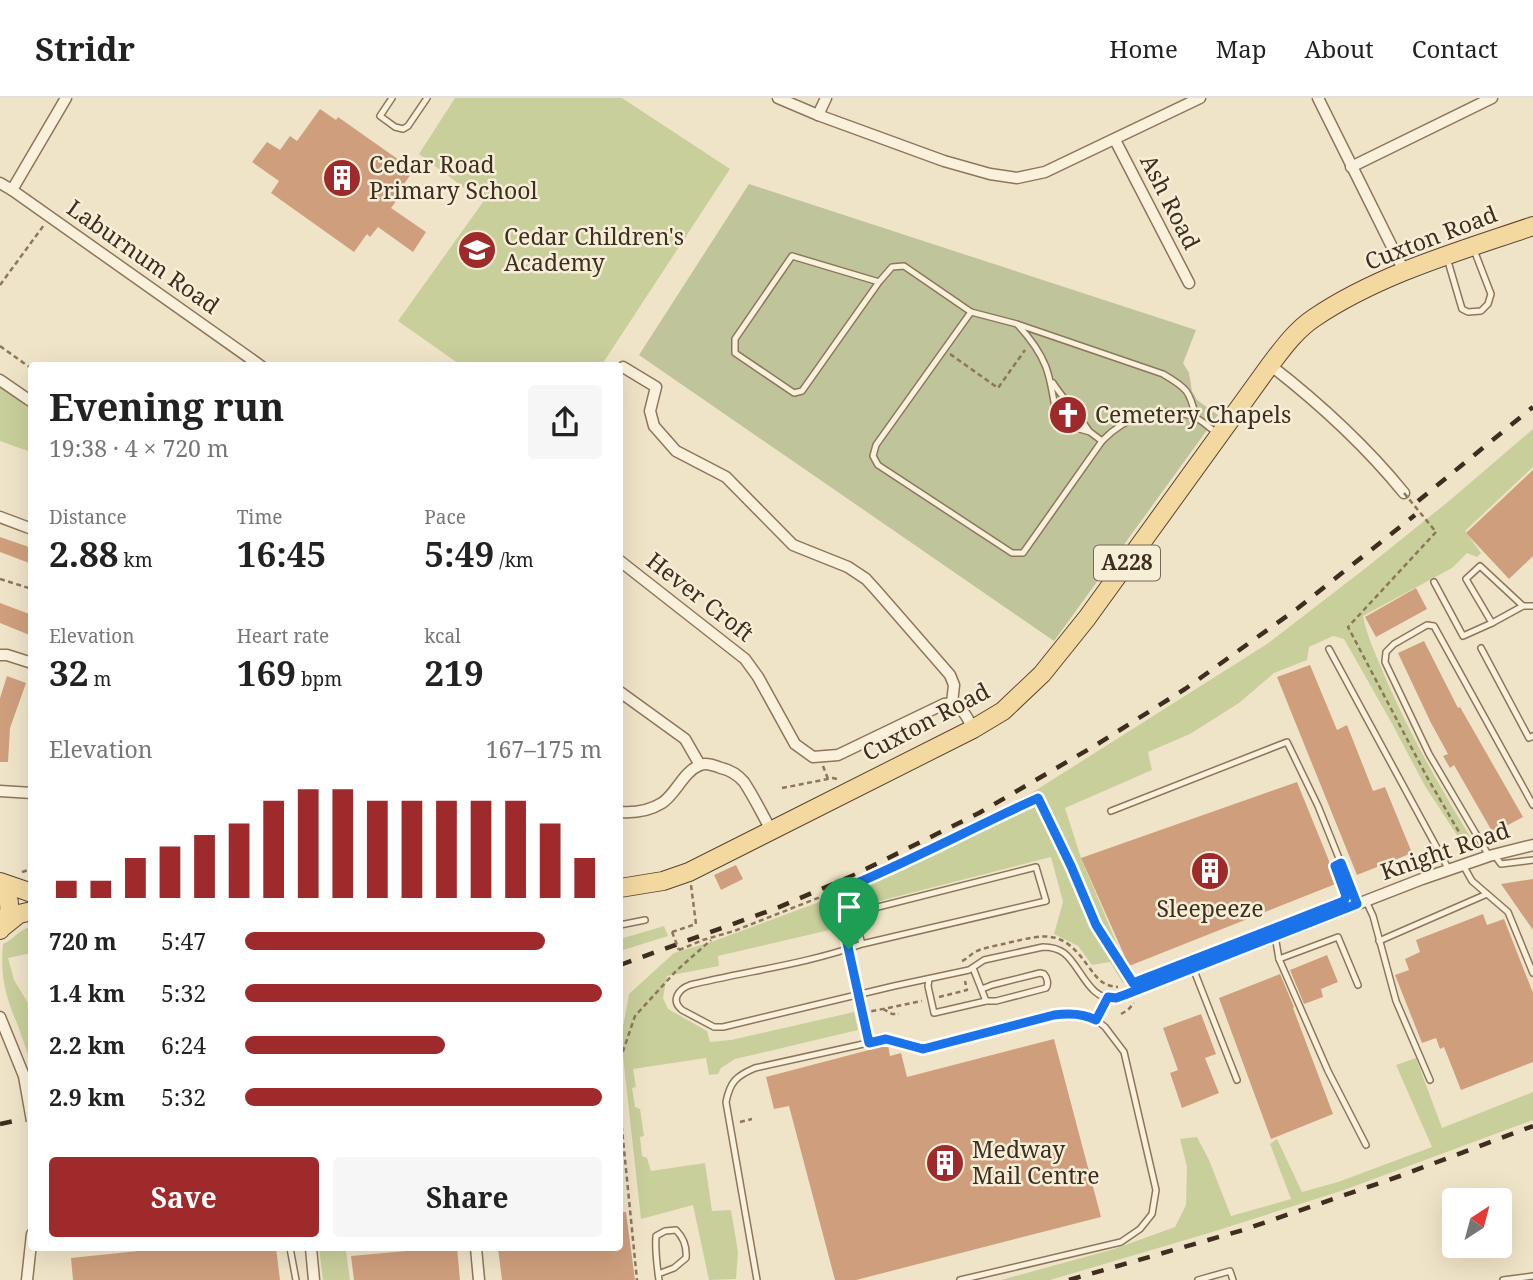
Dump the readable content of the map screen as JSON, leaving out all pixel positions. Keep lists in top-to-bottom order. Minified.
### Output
{"streets":{"main road":["Cuxton Road","A228"],"street":["Ash Road","Laburnum Road","Hever Croft","Knight Road"]},"places":{"building":["Cedar Road Primary School","Sleepeeze","Medway Mail Centre"],"school or university":["Cedar Children's Academy"],"church":["Cemetery Chapels"]},"north":"top right","page":{"header":"Stridr","nav":["Home","Map","About","Contact"],"heading":["Evening run","19:38 · 4 × 720 m"],"stats":[["Distance","2.88 km"],["Time","16:45"],["Pace","5:49 /km"],["Elevation","32 m"],["Heart rate","169 bpm"],["kcal","219"]],"chart":["Elevation","167–175 m"],"list":[{"name":"720 m","note":"5:47"},{"name":"1.4 km","note":"5:32"},{"name":"2.2 km","note":"6:24"},{"name":"2.9 km","note":"5:32"}],"buttons":["Save","Share"]}}
